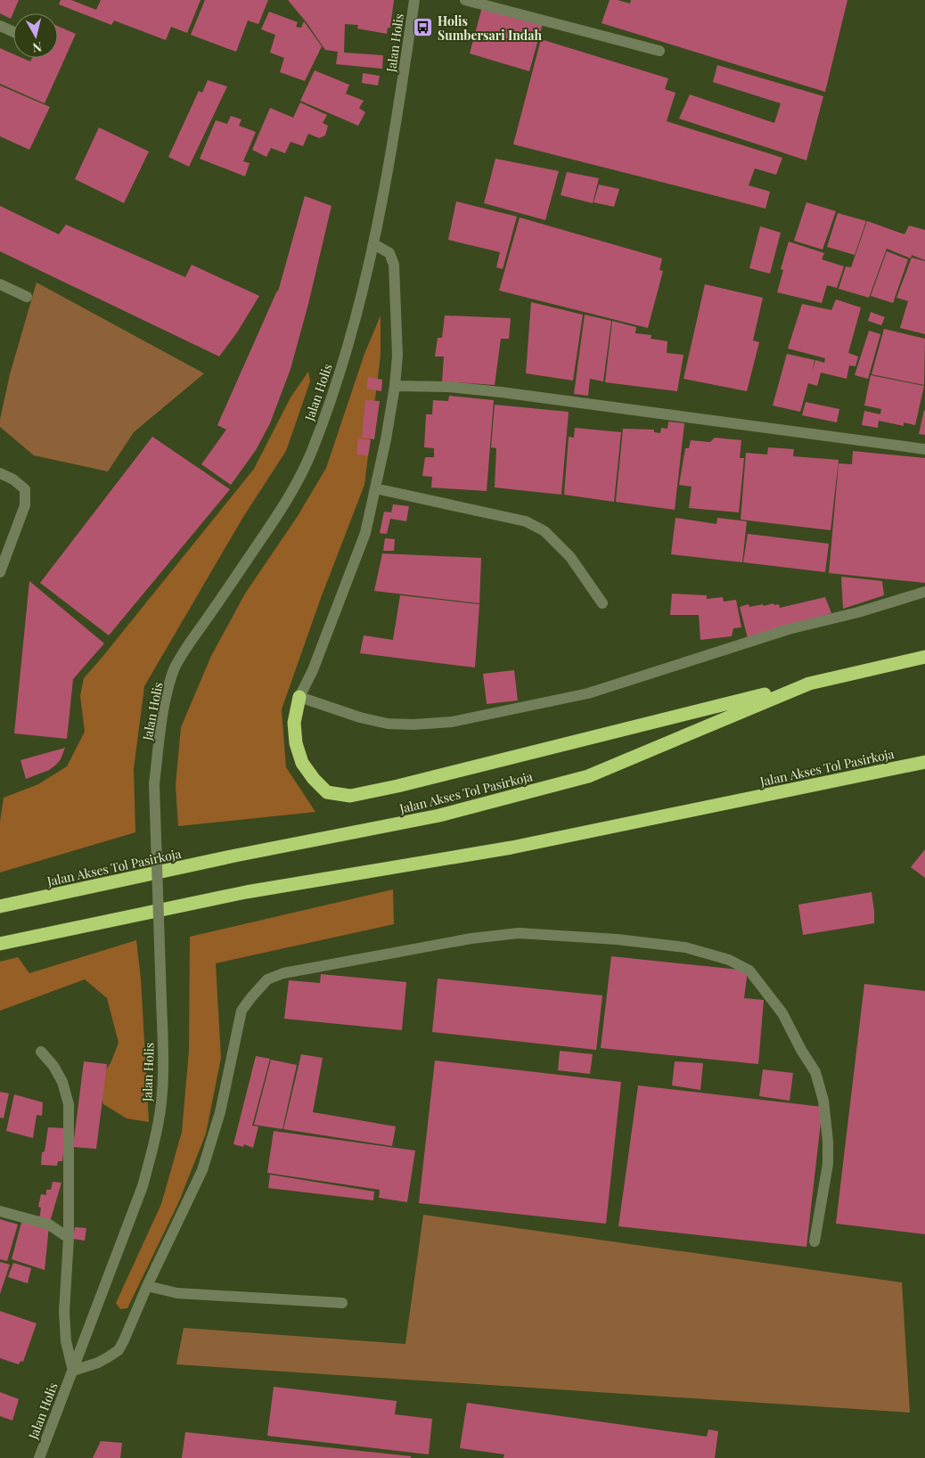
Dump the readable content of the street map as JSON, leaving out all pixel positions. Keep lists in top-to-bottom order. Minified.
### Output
{"streets":{"highway":["Jalan Akses Tol Pasirkoja"],"street":["Jalan Holis"]},"places":{"bus stop":["Holis Sumbersari Indah"]},"north":"bottom"}
